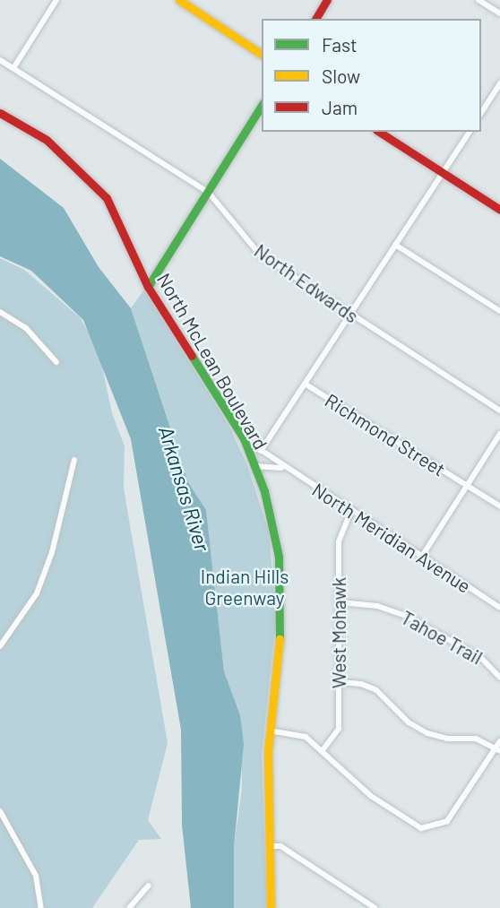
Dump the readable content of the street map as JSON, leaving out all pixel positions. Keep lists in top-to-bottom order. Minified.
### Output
{"streets":{"main road":["North McLean Boulevard"],"street":["North Edwards","Richmond Street","North Meridian Avenue","West Mohawk","Tahoe Trail"]},"crossings":[["North McLean Boulevard","North Meridian Avenue"],["North Meridian Avenue","West Mohawk"],["West Mohawk","Tahoe Trail"]],"water":["Arkansas River"],"parks":["Indian Hills Greenway"],"legend":["Fast","Slow","Jam"]}
